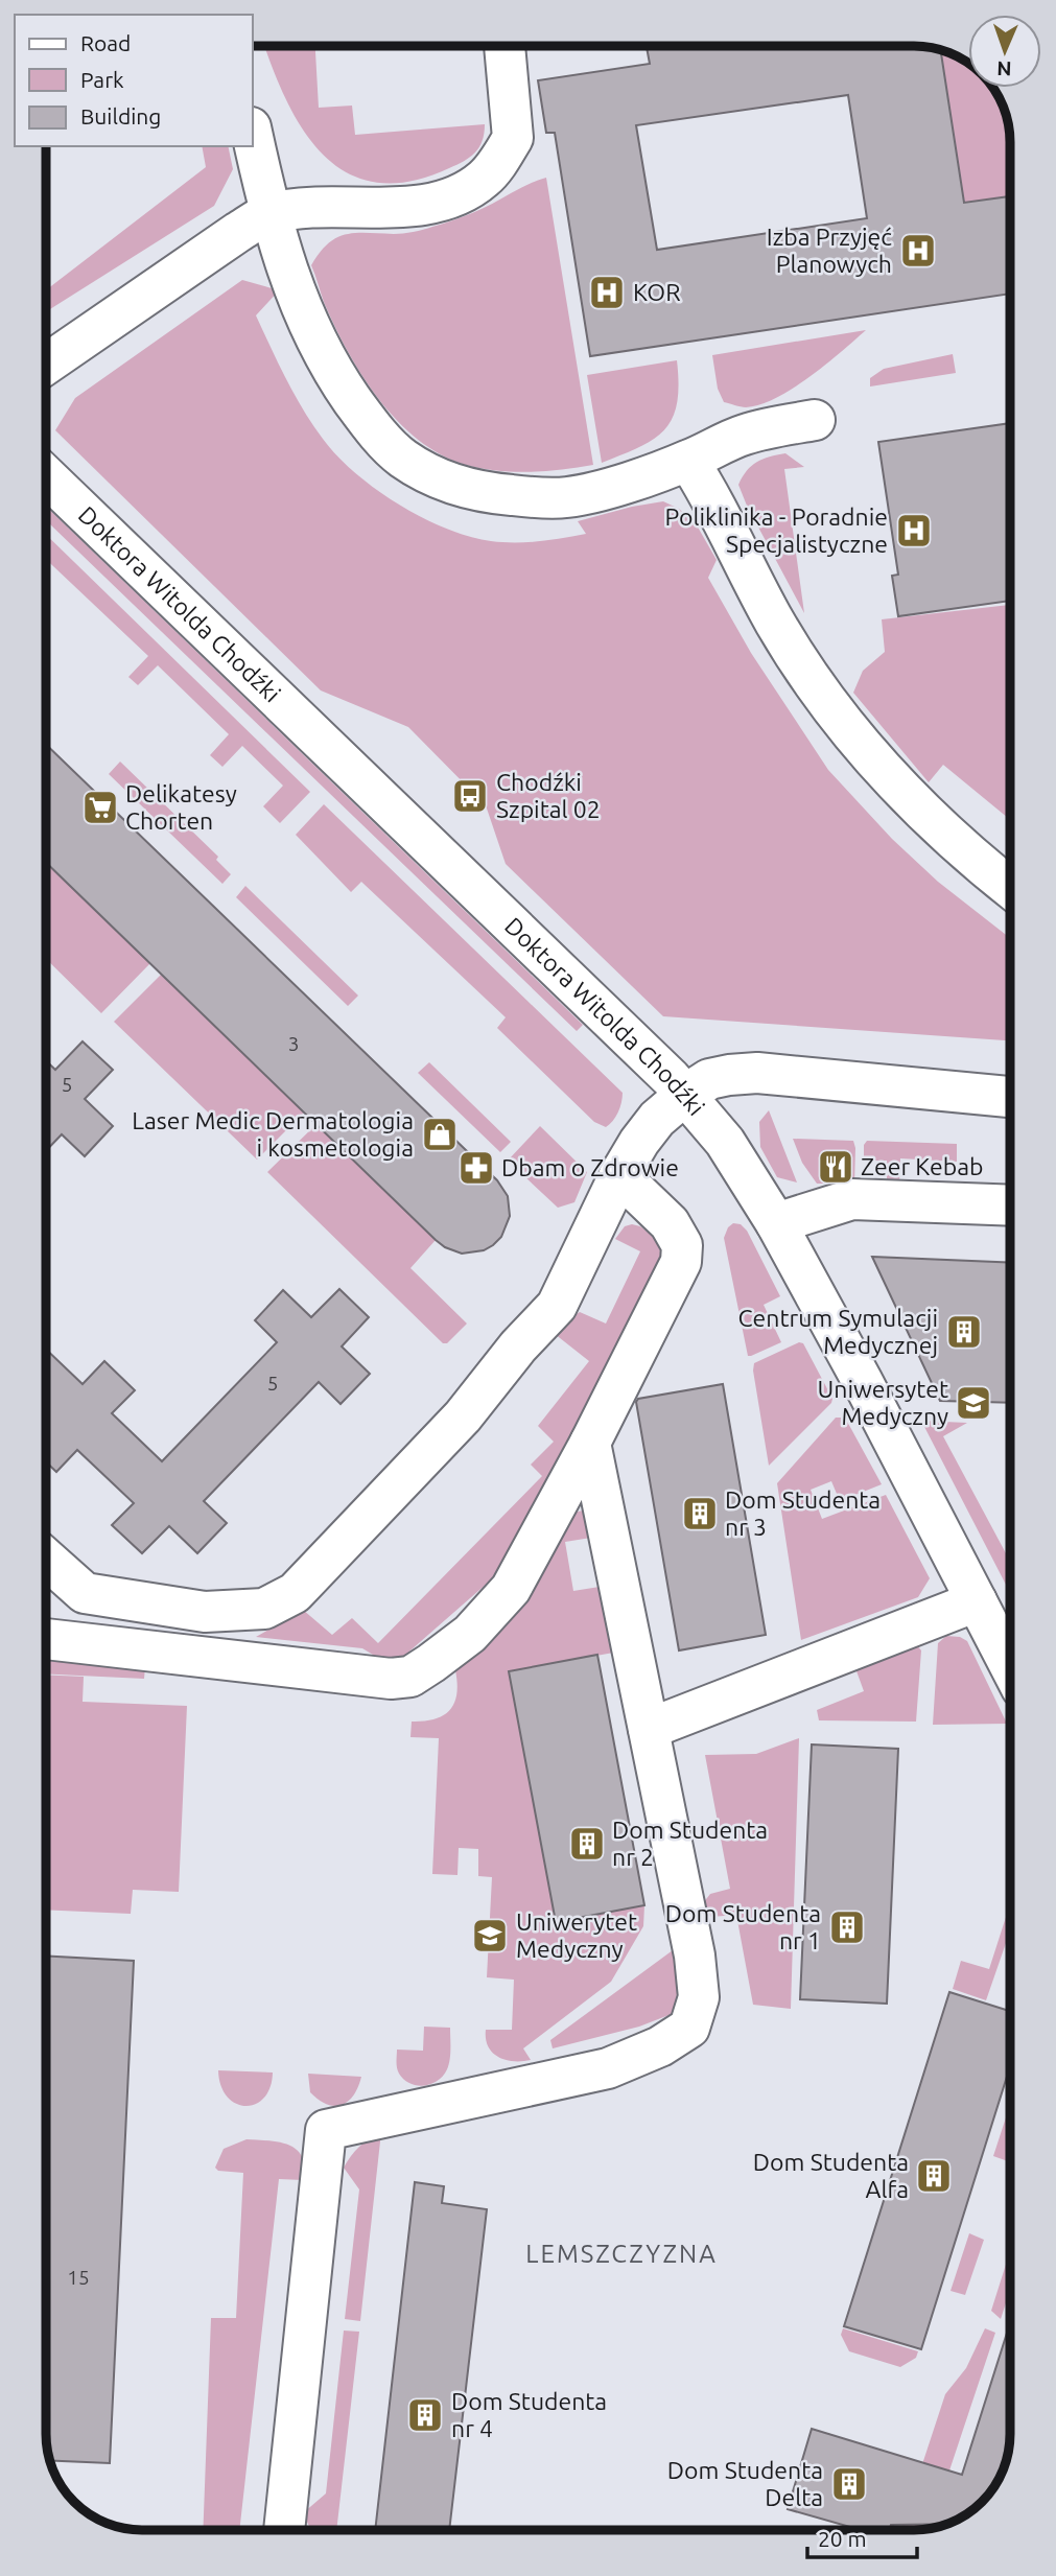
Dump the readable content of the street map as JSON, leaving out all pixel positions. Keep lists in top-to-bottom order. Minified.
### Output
{"streets":{"street":["Doktora Witolda Chodźki"]},"districts":["LEMSZCZYZNA"],"places":{"hospital":["Izba Przyjęć Planowych","KOR","Poliklinika - Poradnie Specjalistyczne"],"bus stop":["Chodźki Szpital 02"],"supermarket":["Delikatesy Chorten"],"shop":["Laser Medic Dermatologia i kosmetologia"],"restaurant":["Zeer Kebab"],"pharmacy":["Dbam o Zdrowie"],"building":["Centrum Symulacji Medycznej","Dom Studenta nr 3","Dom Studenta nr 2","Dom Studenta nr 1","Dom Studenta Alfa","Dom Studenta nr 4","Dom Studenta Delta"],"school or university":["Uniwersytet Medyczny","Uniwerytet Medyczny"]},"house_numbers":["3","5","5","15"],"legend":["Road","Park","Building"],"scale_bar":"20 m","north":"bottom"}
